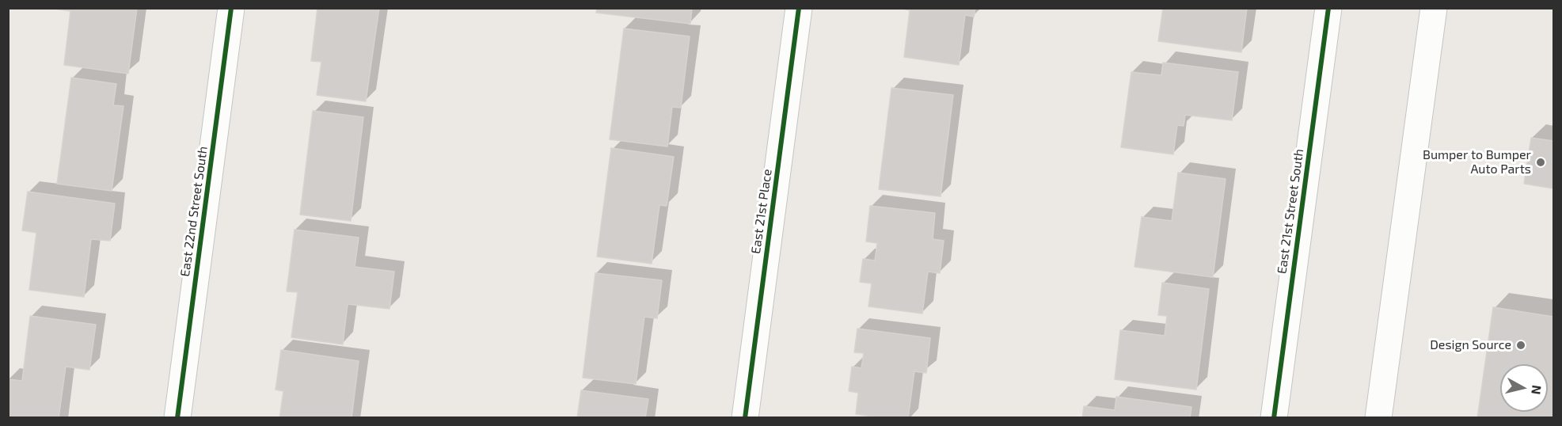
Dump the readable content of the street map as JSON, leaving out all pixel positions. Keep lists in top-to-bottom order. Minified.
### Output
{"streets":{"street":["East 22nd Street South","East 21st Place","East 21st Street South"]},"places":["Bumper to Bumper Auto Parts","Design Source"],"north":"right"}
